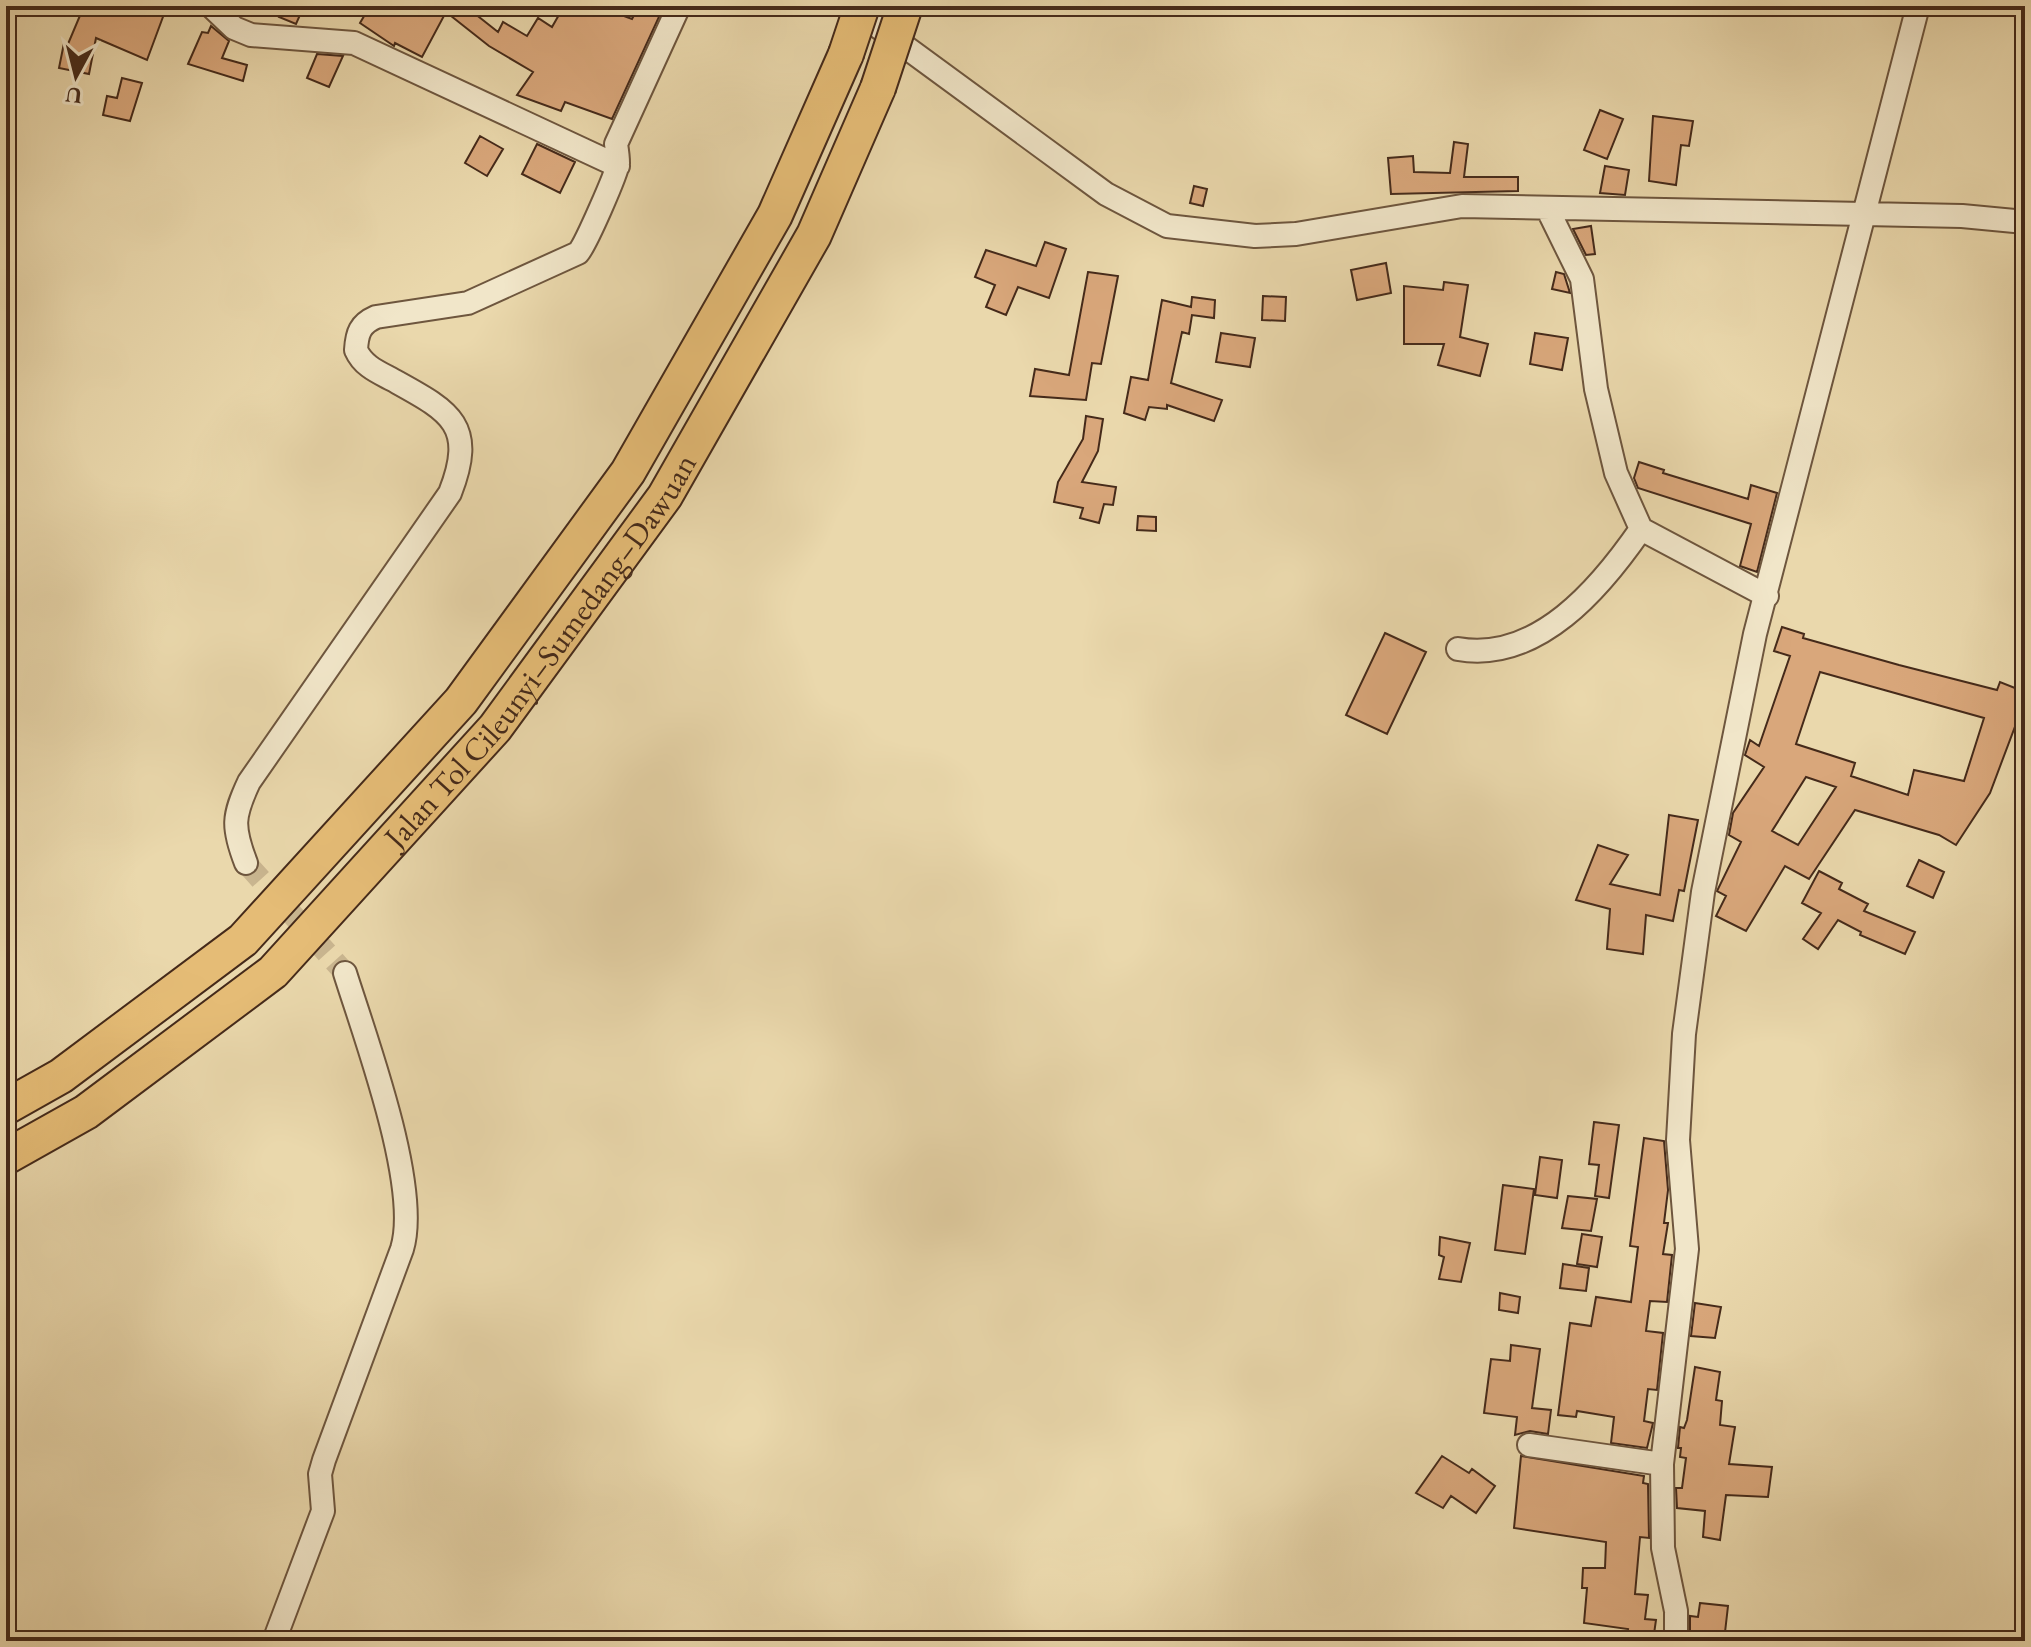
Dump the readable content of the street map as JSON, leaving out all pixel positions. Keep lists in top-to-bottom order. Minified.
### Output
{"streets":{"highway":["Jalan Tol Cileunyi–Sumedang–Dawuan"]},"north":"bottom"}
